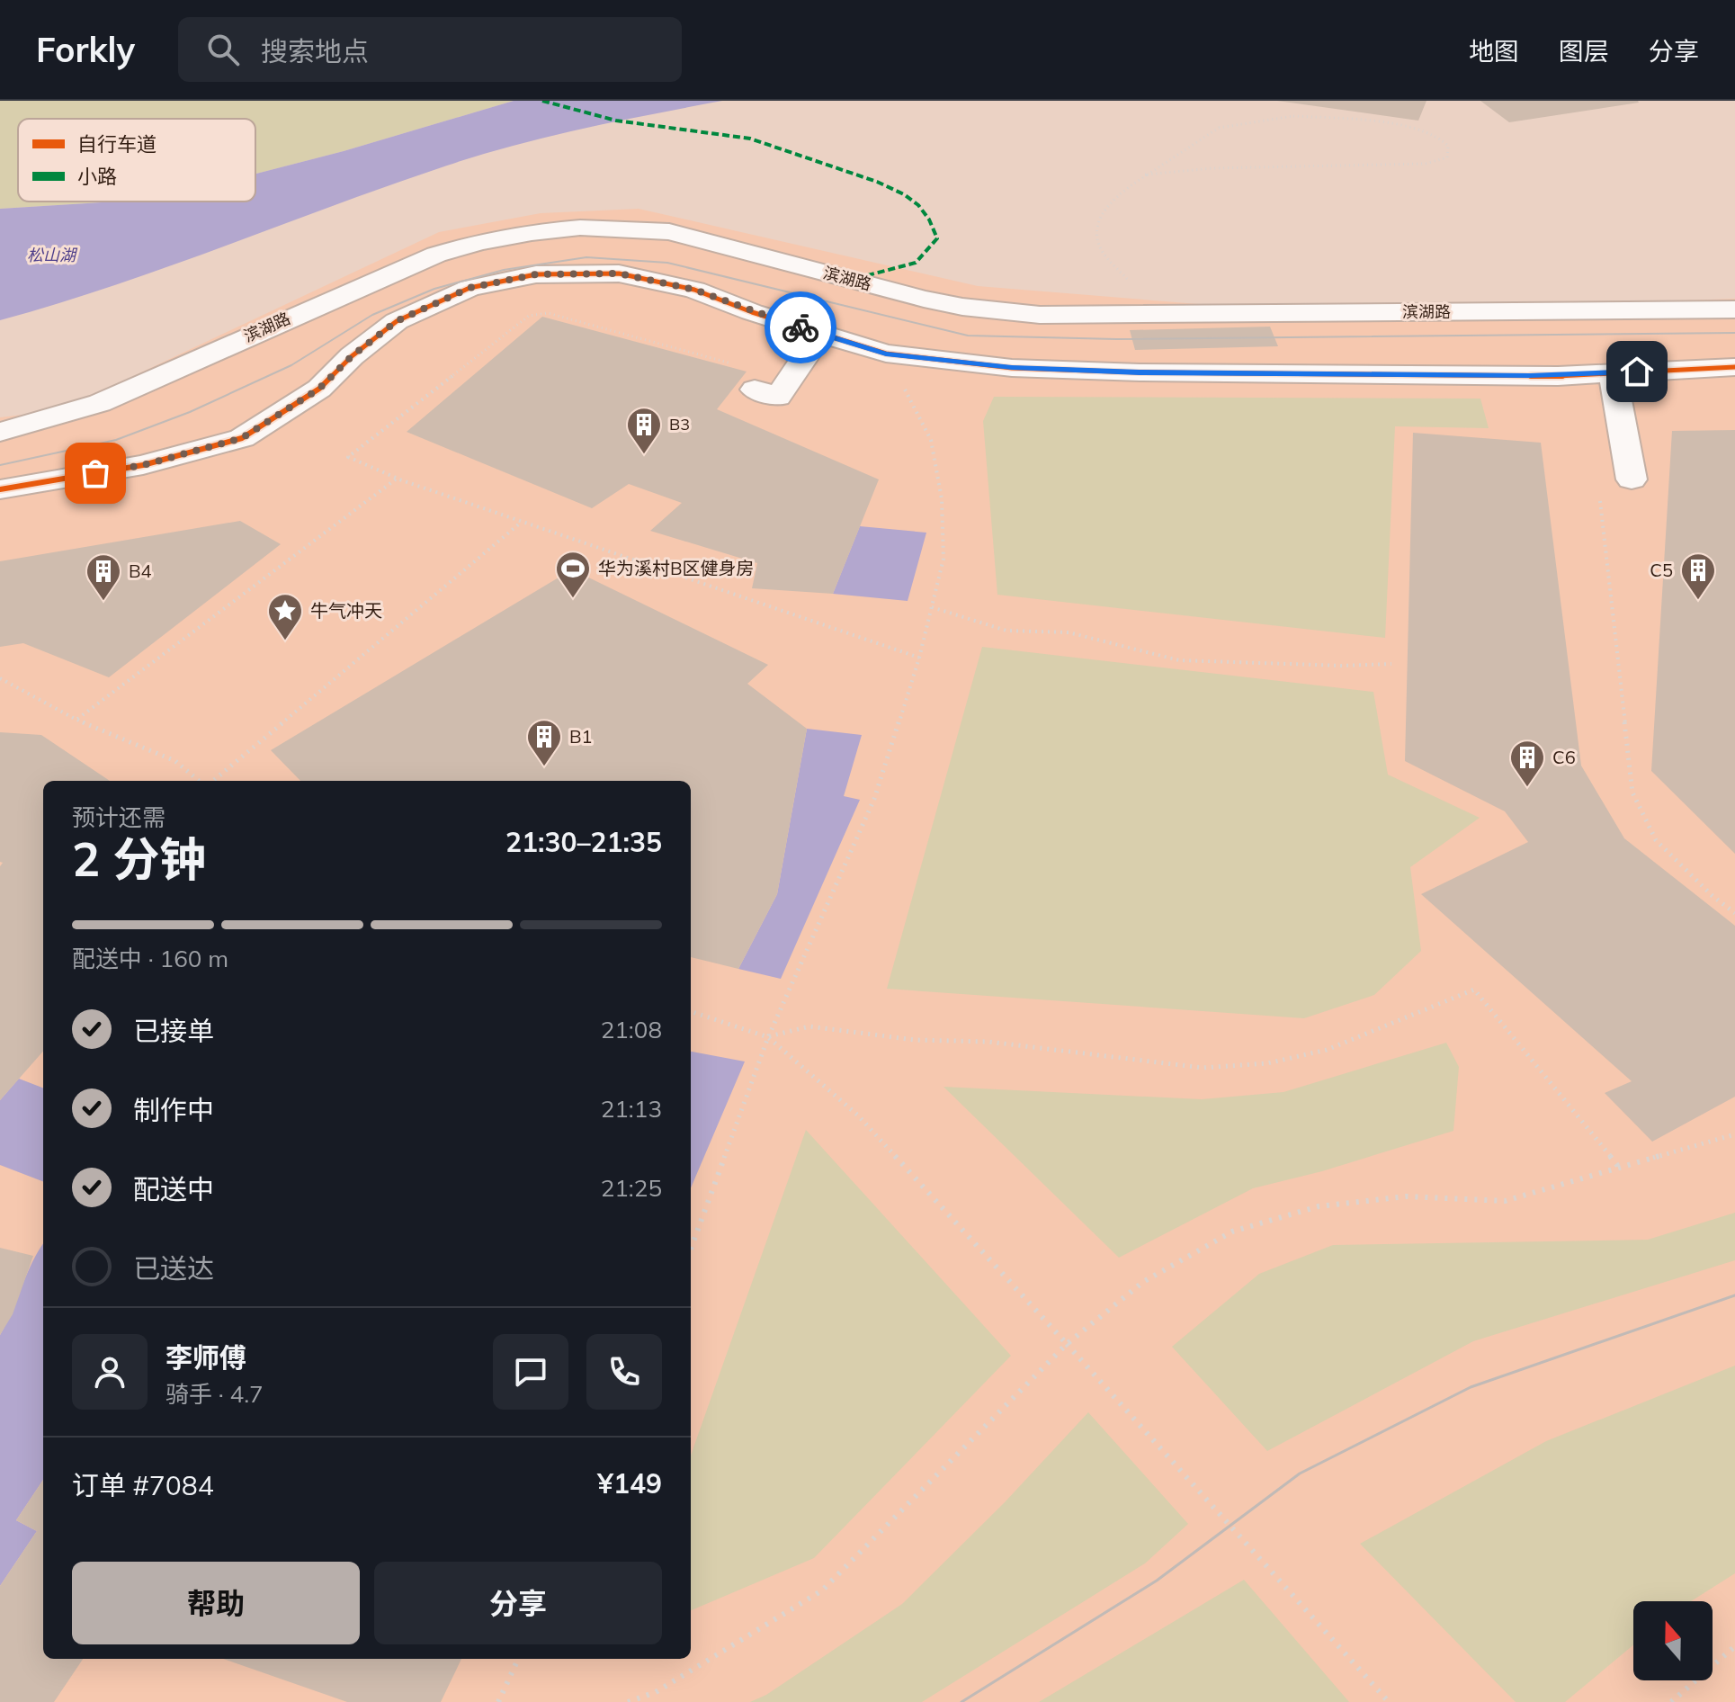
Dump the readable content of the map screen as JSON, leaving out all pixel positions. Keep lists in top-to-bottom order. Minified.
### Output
{"streets":{"street":["滨湖路"]},"water":["松山湖"],"places":{"building":["B3","C5","B4","B1","C6"],"sports":["华为溪村B区健身房"],"place":["牛气冲天"]},"legend":["自行车道","小路"],"north":"top","page":{"header":"Forkly","search":"搜索地点","nav":["地图","图层","分享"],"heading":["2 分钟","预计还需","21:30–21:35"],"panel":["李师傅","骑手 · 4.7","订单 #7084","¥149"],"bar":"配送中 · 160 m","list":[["已接单","21:08"],["制作中","21:13"],["配送中","21:25"],"已送达"],"buttons":["帮助","分享"]}}
